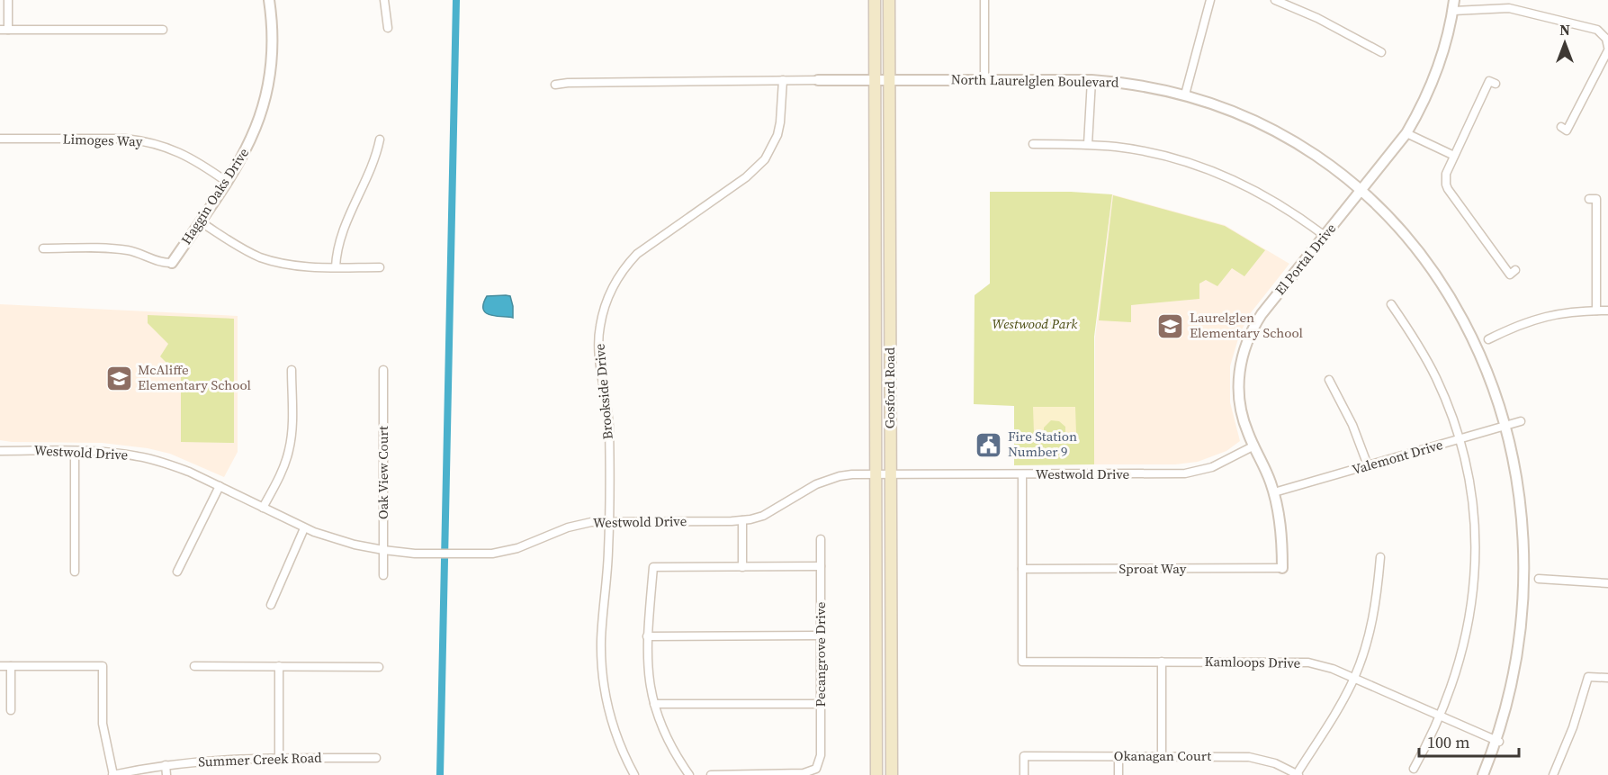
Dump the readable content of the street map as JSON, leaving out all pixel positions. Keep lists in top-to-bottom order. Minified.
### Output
{"streets":{"main road":["Gosford Road"],"street":["North Laurelglen Boulevard","Limoges Way","Haggin Oaks Drive","El Portal Drive","Brookside Drive","Westwold Drive","Valemont Drive","Oak View Court","Sproat Way","Pecangrove Drive","Kamloops Drive","Okanagan Court","Summer Creek Road"]},"crossings":[["North Laurelglen Boulevard","El Portal Drive"],["North Laurelglen Boulevard","Gosford Road"],["North Laurelglen Boulevard","Brookside Drive"],["Limoges Way","Haggin Oaks Drive"],["El Portal Drive","Westwold Drive"],["El Portal Drive","Valemont Drive"],["El Portal Drive","Sproat Way"],["Gosford Road","Westwold Drive"],["Brookside Drive","Westwold Drive"],["Westwold Drive","Oak View Court"],["Sproat Way","Kamloops Drive"]],"parks":["Westwood Park"],"places":{"school or university":["Laurelglen Elementary School","McAliffe Elementary School"],"public building":["Fire Station Number 9"]},"scale_bar":"100 m","north":"top"}
